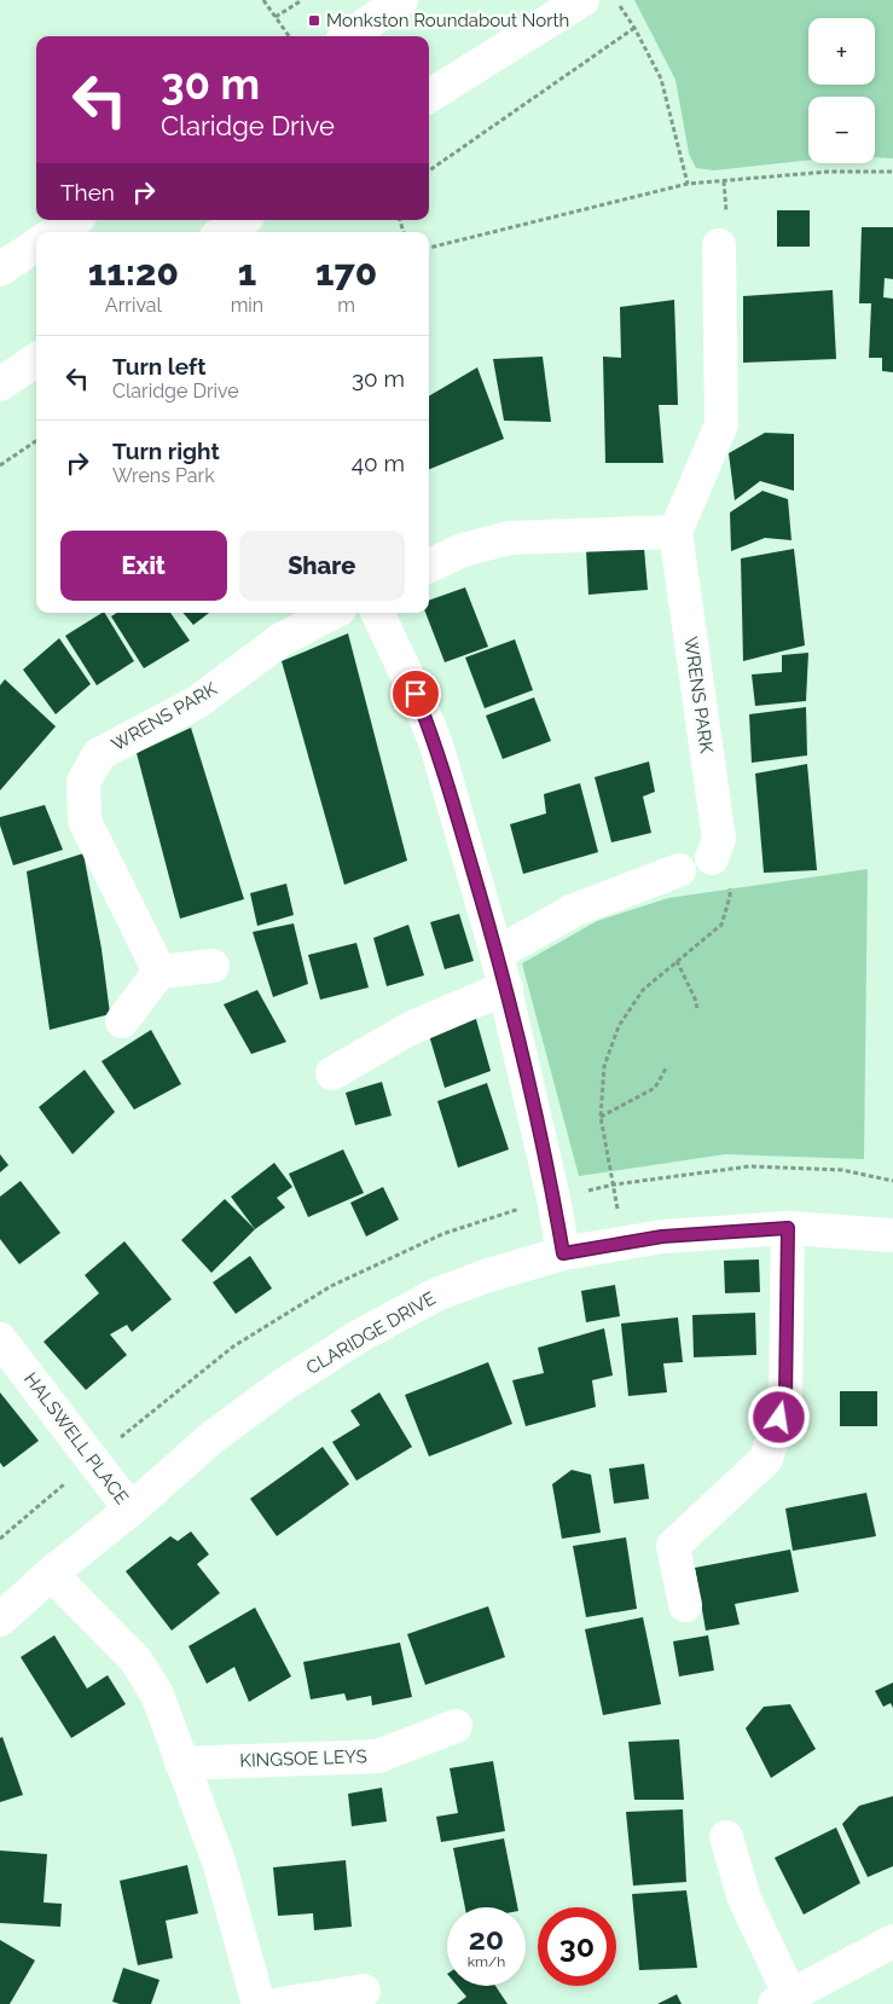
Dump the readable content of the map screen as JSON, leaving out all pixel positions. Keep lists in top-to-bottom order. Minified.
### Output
{"streets":{"main road":["WRENS PARK","CLARIDGE DRIVE","HALSWELL PLACE","KINGSOE LEYS"]},"crossings":[["CLARIDGE DRIVE","HALSWELL PLACE"]],"places":{"transit":["Monkston Roundabout North"]},"page":{"map_buttons":["+","−"],"turn":["30 m","Claridge Drive"],"then":"Then","eta":["11:20","Arrival","1","min","170","m"],"list":[{"name":"Turn left","note":"Claridge Drive","value":"30 m"},{"name":"Turn right","note":"Wrens Park","value":"40 m"}],"buttons":["Exit","Share"],"speed":"20 km/h","limit":"30"}}
